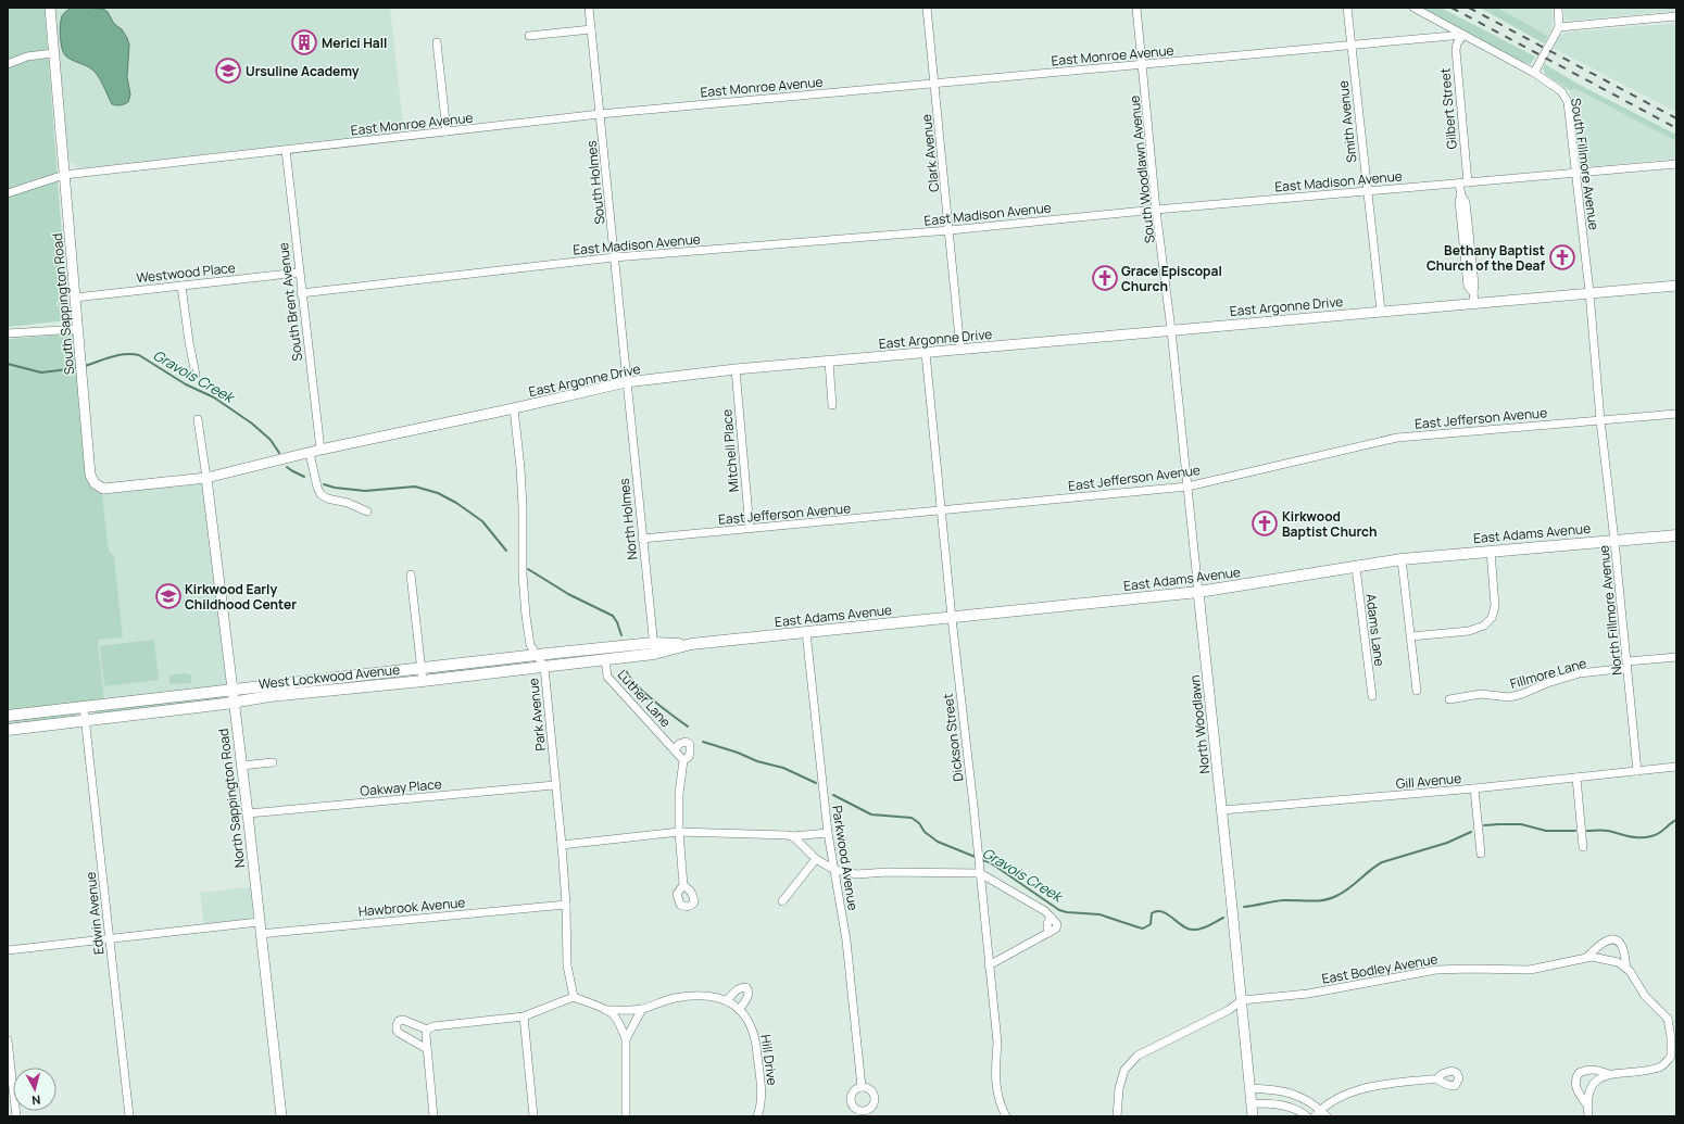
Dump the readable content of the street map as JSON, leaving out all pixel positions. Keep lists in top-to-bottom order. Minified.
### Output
{"streets":{"main road":["East Adams Avenue","West Lockwood Avenue"],"street":["East Monroe Avenue","Gilbert Street","Smith Avenue","Clark Avenue","South Fillmore Avenue","South Woodlawn Avenue","East Madison Avenue","South Holmes","Westwood Place","South Brent Avenue","South Sappington Road","East Argonne Drive","East Jefferson Avenue","Mitchell Place","North Holmes","North Fillmore Avenue","Adams Lane","Fillmore Lane","Luther Lane","Park Avenue","North Woodlawn","Dickson Street","Gill Avenue","Oakway Place","North Sappington Road","Parkwood Avenue","Hawbrook Avenue","Edwin Avenue","East Bodley Avenue","Hill Drive"]},"crossings":[["East Monroe Avenue","Gilbert Street"],["East Monroe Avenue","Smith Avenue"],["East Monroe Avenue","Clark Avenue"],["East Monroe Avenue","South Fillmore Avenue"],["East Monroe Avenue","South Woodlawn Avenue"],["East Monroe Avenue","South Holmes"],["East Monroe Avenue","South Brent Avenue"],["East Monroe Avenue","South Sappington Road"],["Gilbert Street","South Fillmore Avenue"],["Gilbert Street","East Madison Avenue"],["Gilbert Street","East Argonne Drive"],["Smith Avenue","East Madison Avenue"],["Smith Avenue","East Argonne Drive"],["Clark Avenue","East Madison Avenue"],["Clark Avenue","East Argonne Drive"],["South Fillmore Avenue","East Madison Avenue"],["South Fillmore Avenue","East Argonne Drive"],["South Fillmore Avenue","North Fillmore Avenue"],["South Woodlawn Avenue","East Madison Avenue"],["South Woodlawn Avenue","East Argonne Drive"],["South Woodlawn Avenue","North Woodlawn"],["East Madison Avenue","South Holmes"],["East Madison Avenue","South Brent Avenue"],["South Holmes","East Argonne Drive"],["South Holmes","North Holmes"],["Westwood Place","South Brent Avenue"],["Westwood Place","South Sappington Road"],["South Brent Avenue","East Argonne Drive"],["South Sappington Road","East Argonne Drive"],["South Sappington Road","North Sappington Road"],["East Argonne Drive","Mitchell Place"],["East Argonne Drive","North Holmes"],["East Argonne Drive","North Fillmore Avenue"],["East Argonne Drive","Park Avenue"],["East Argonne Drive","North Woodlawn"],["East Argonne Drive","Dickson Street"],["East Argonne Drive","North Sappington Road"],["East Jefferson Avenue","Mitchell Place"],["East Jefferson Avenue","North Holmes"],["East Jefferson Avenue","North Fillmore Avenue"],["East Jefferson Avenue","North Woodlawn"],["East Jefferson Avenue","Dickson Street"],["North Holmes","East Adams Avenue"],["North Holmes","West Lockwood Avenue"],["East Adams Avenue","North Fillmore Avenue"],["East Adams Avenue","Adams Lane"],["East Adams Avenue","West Lockwood Avenue"],["East Adams Avenue","North Woodlawn"],["East Adams Avenue","Dickson Street"],["East Adams Avenue","Parkwood Avenue"],["North Fillmore Avenue","Fillmore Lane"],["North Fillmore Avenue","Gill Avenue"],["West Lockwood Avenue","Luther Lane"],["West Lockwood Avenue","Park Avenue"],["West Lockwood Avenue","North Sappington Road"],["West Lockwood Avenue","Edwin Avenue"],["Park Avenue","Oakway Place"],["Park Avenue","Hawbrook Avenue"],["Park Avenue","Hill Drive"],["North Woodlawn","Gill Avenue"],["North Woodlawn","East Bodley Avenue"],["Oakway Place","North Sappington Road"],["North Sappington Road","Hawbrook Avenue"]],"water":["Gravois Creek"],"places":{"building":["Merici Hall"],"school or university":["Ursuline Academy","Kirkwood Early Childhood Center"],"church":["Bethany Baptist Church of the Deaf","Grace Episcopal Church","Kirkwood Baptist Church"]},"north":"bottom"}
